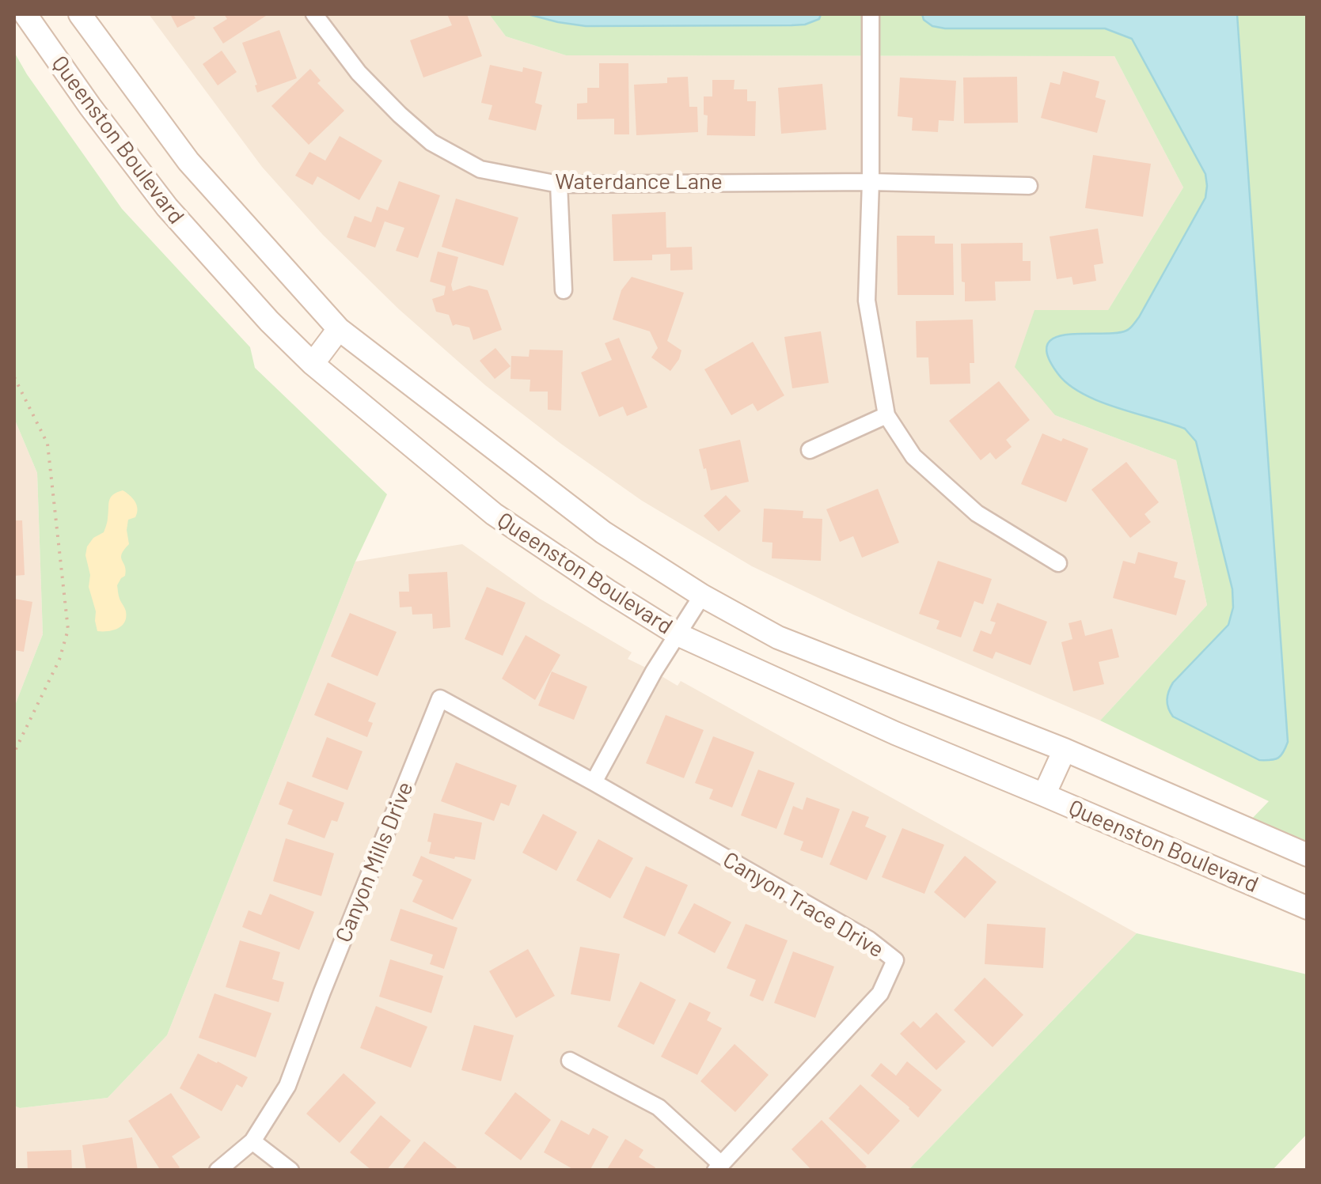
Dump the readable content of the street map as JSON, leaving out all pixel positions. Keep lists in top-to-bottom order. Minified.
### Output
{"streets":{"main road":["Queenston Boulevard"],"street":["Waterdance Lane","Canyon Mills Drive","Canyon Trace Drive"]},"crossings":[["Canyon Mills Drive","Canyon Trace Drive"]]}
